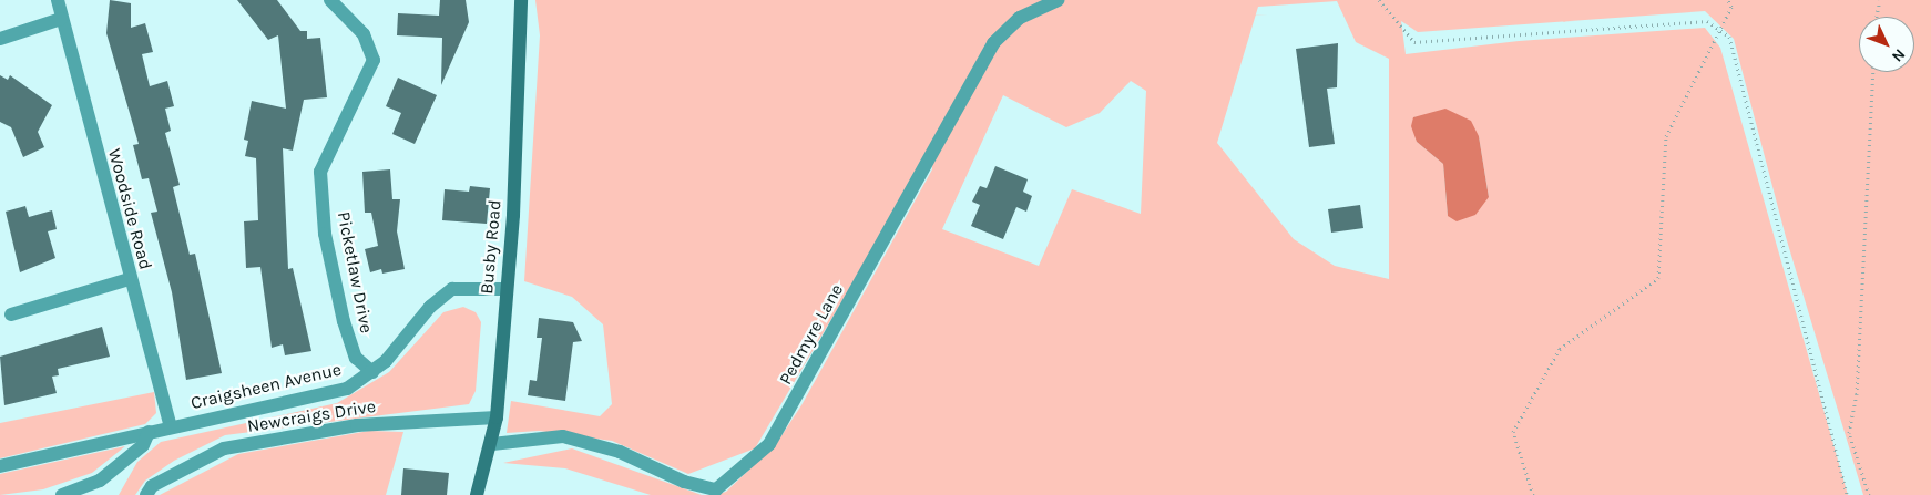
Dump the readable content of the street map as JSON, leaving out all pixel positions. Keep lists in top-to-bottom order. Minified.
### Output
{"streets":{"main road":["Busby Road"],"street":["Woodside Road","Picketlaw Drive","Pedmyre Lane","Craigsheen Avenue","Newcraigs Drive"]},"crossings":[["Woodside Road","Craigsheen Avenue"],["Busby Road","Pedmyre Lane"],["Busby Road","Craigsheen Avenue"],["Busby Road","Newcraigs Drive"],["Picketlaw Drive","Craigsheen Avenue"]],"north":"bottom right"}
